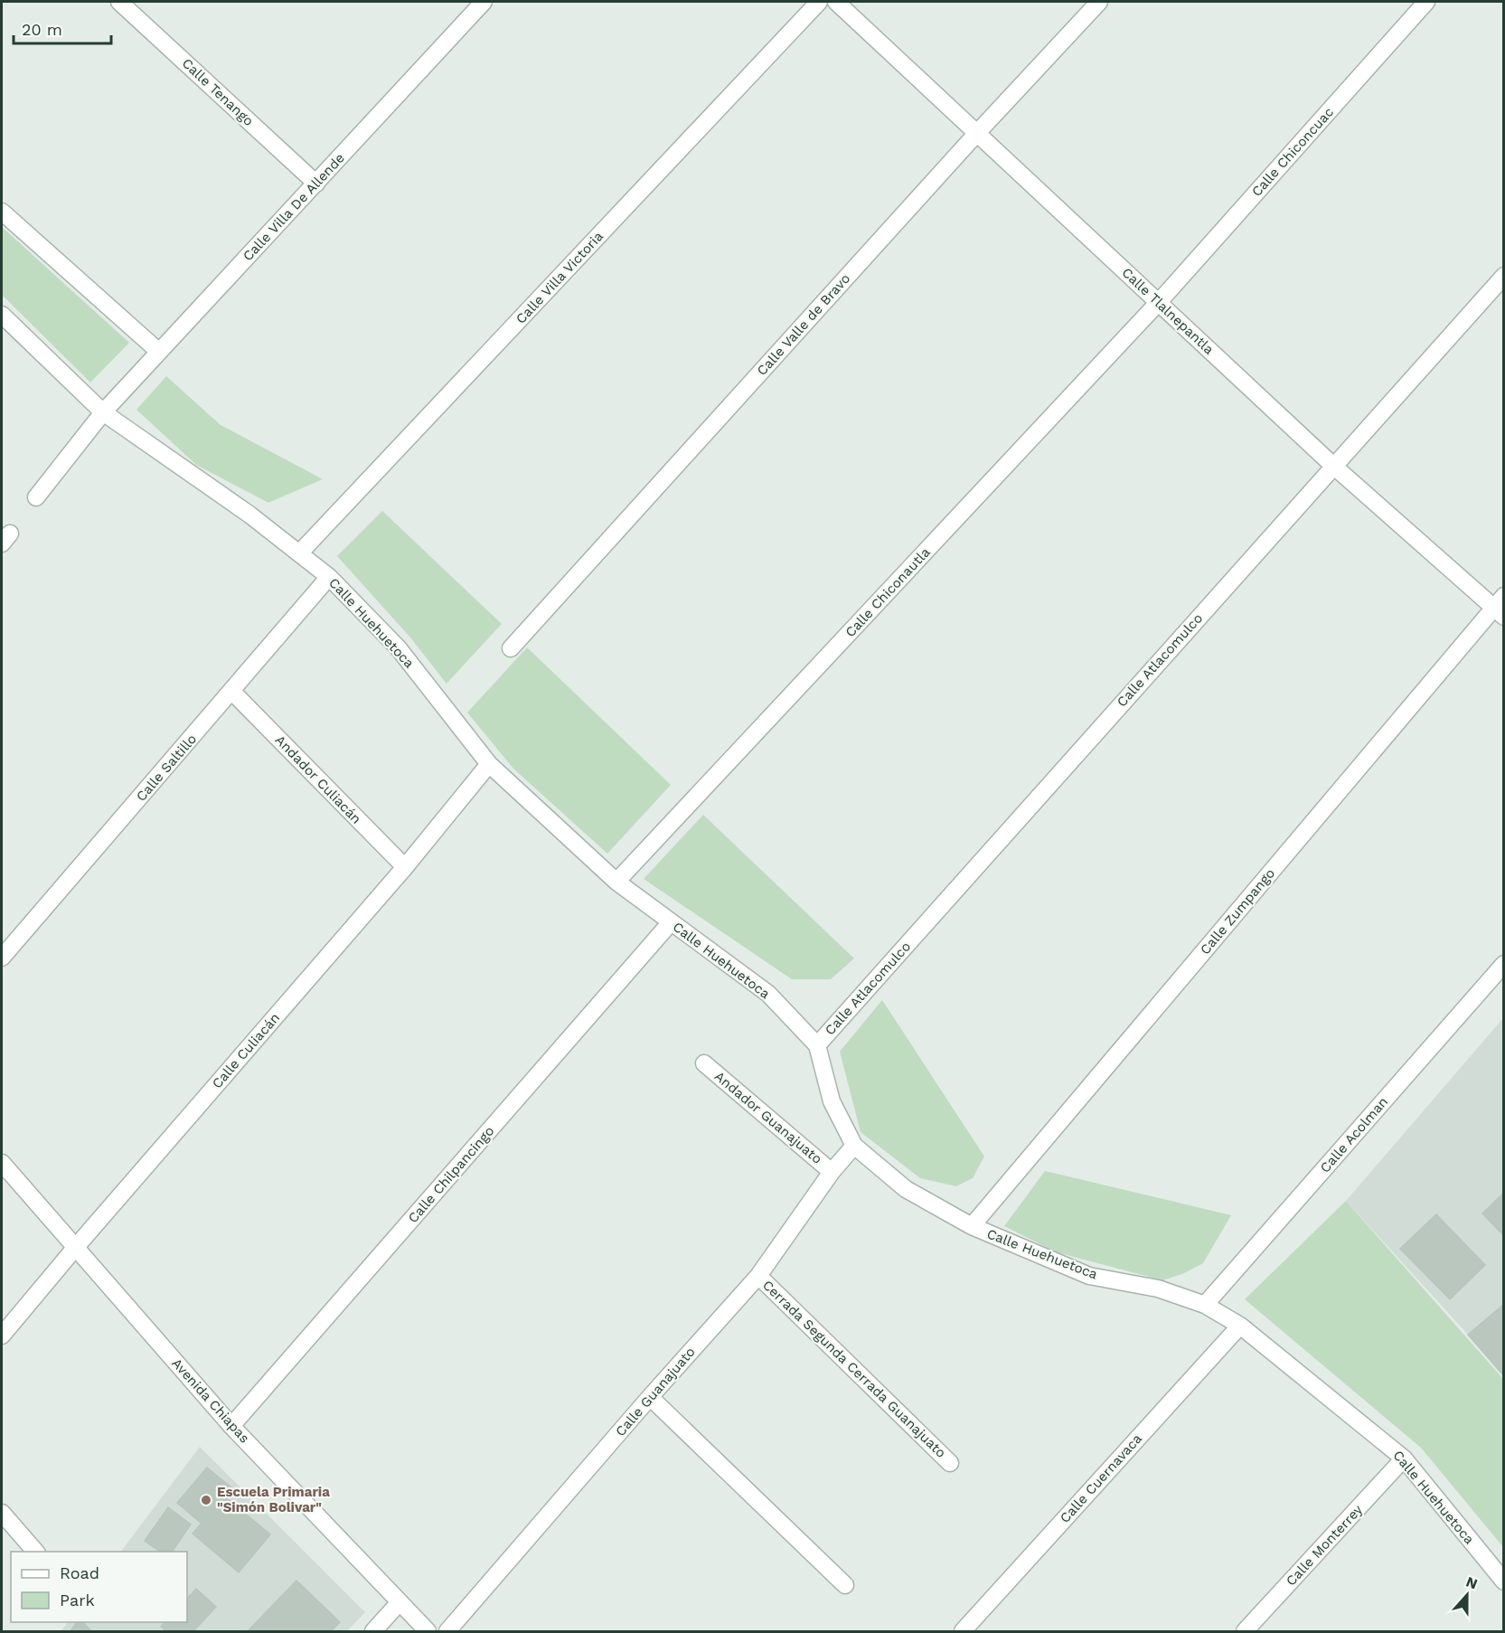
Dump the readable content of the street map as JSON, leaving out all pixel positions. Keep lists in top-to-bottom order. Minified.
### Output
{"streets":{"street":["Calle Tenango","Calle Chiconcuac","Calle Villa De Allende","Calle Villa Victoria","Calle Tlalnepantla","Calle Valle de Bravo","Calle Chiconautla","Calle Huehuetoca","Calle Atlacomulco","Calle Saltillo","Andador Culiacán","Calle Zumpango","Calle Culiacán","Andador Guanajuato","Calle Acolman","Calle Chilpancingo","Cerrada Segunda Cerrada Guanajuato","Calle Guanajuato","Avenida Chiapas","Calle Cuernavaca","Calle Monterrey"]},"crossings":[["Calle Tenango","Calle Villa De Allende"],["Calle Chiconcuac","Calle Tlalnepantla"],["Calle Chiconcuac","Calle Chiconautla"],["Calle Villa De Allende","Calle Huehuetoca"],["Calle Villa Victoria","Calle Huehuetoca"],["Calle Tlalnepantla","Calle Valle de Bravo"],["Calle Tlalnepantla","Calle Chiconautla"],["Calle Tlalnepantla","Calle Atlacomulco"],["Calle Tlalnepantla","Calle Zumpango"],["Calle Chiconautla","Calle Huehuetoca"],["Calle Huehuetoca","Calle Atlacomulco"],["Calle Huehuetoca","Calle Saltillo"],["Calle Huehuetoca","Calle Zumpango"],["Calle Huehuetoca","Calle Culiacán"],["Calle Huehuetoca","Calle Acolman"],["Calle Huehuetoca","Calle Chilpancingo"],["Calle Huehuetoca","Calle Guanajuato"],["Calle Huehuetoca","Calle Cuernavaca"],["Calle Huehuetoca","Calle Monterrey"],["Calle Saltillo","Andador Culiacán"],["Andador Culiacán","Calle Culiacán"],["Calle Culiacán","Avenida Chiapas"],["Andador Guanajuato","Calle Guanajuato"],["Calle Chilpancingo","Avenida Chiapas"],["Cerrada Segunda Cerrada Guanajuato","Calle Guanajuato"]],"places":["Escuela Primaria \"Simón Bolivar\""],"legend":["Road","Park"],"scale_bar":"20 m","north":"top"}
